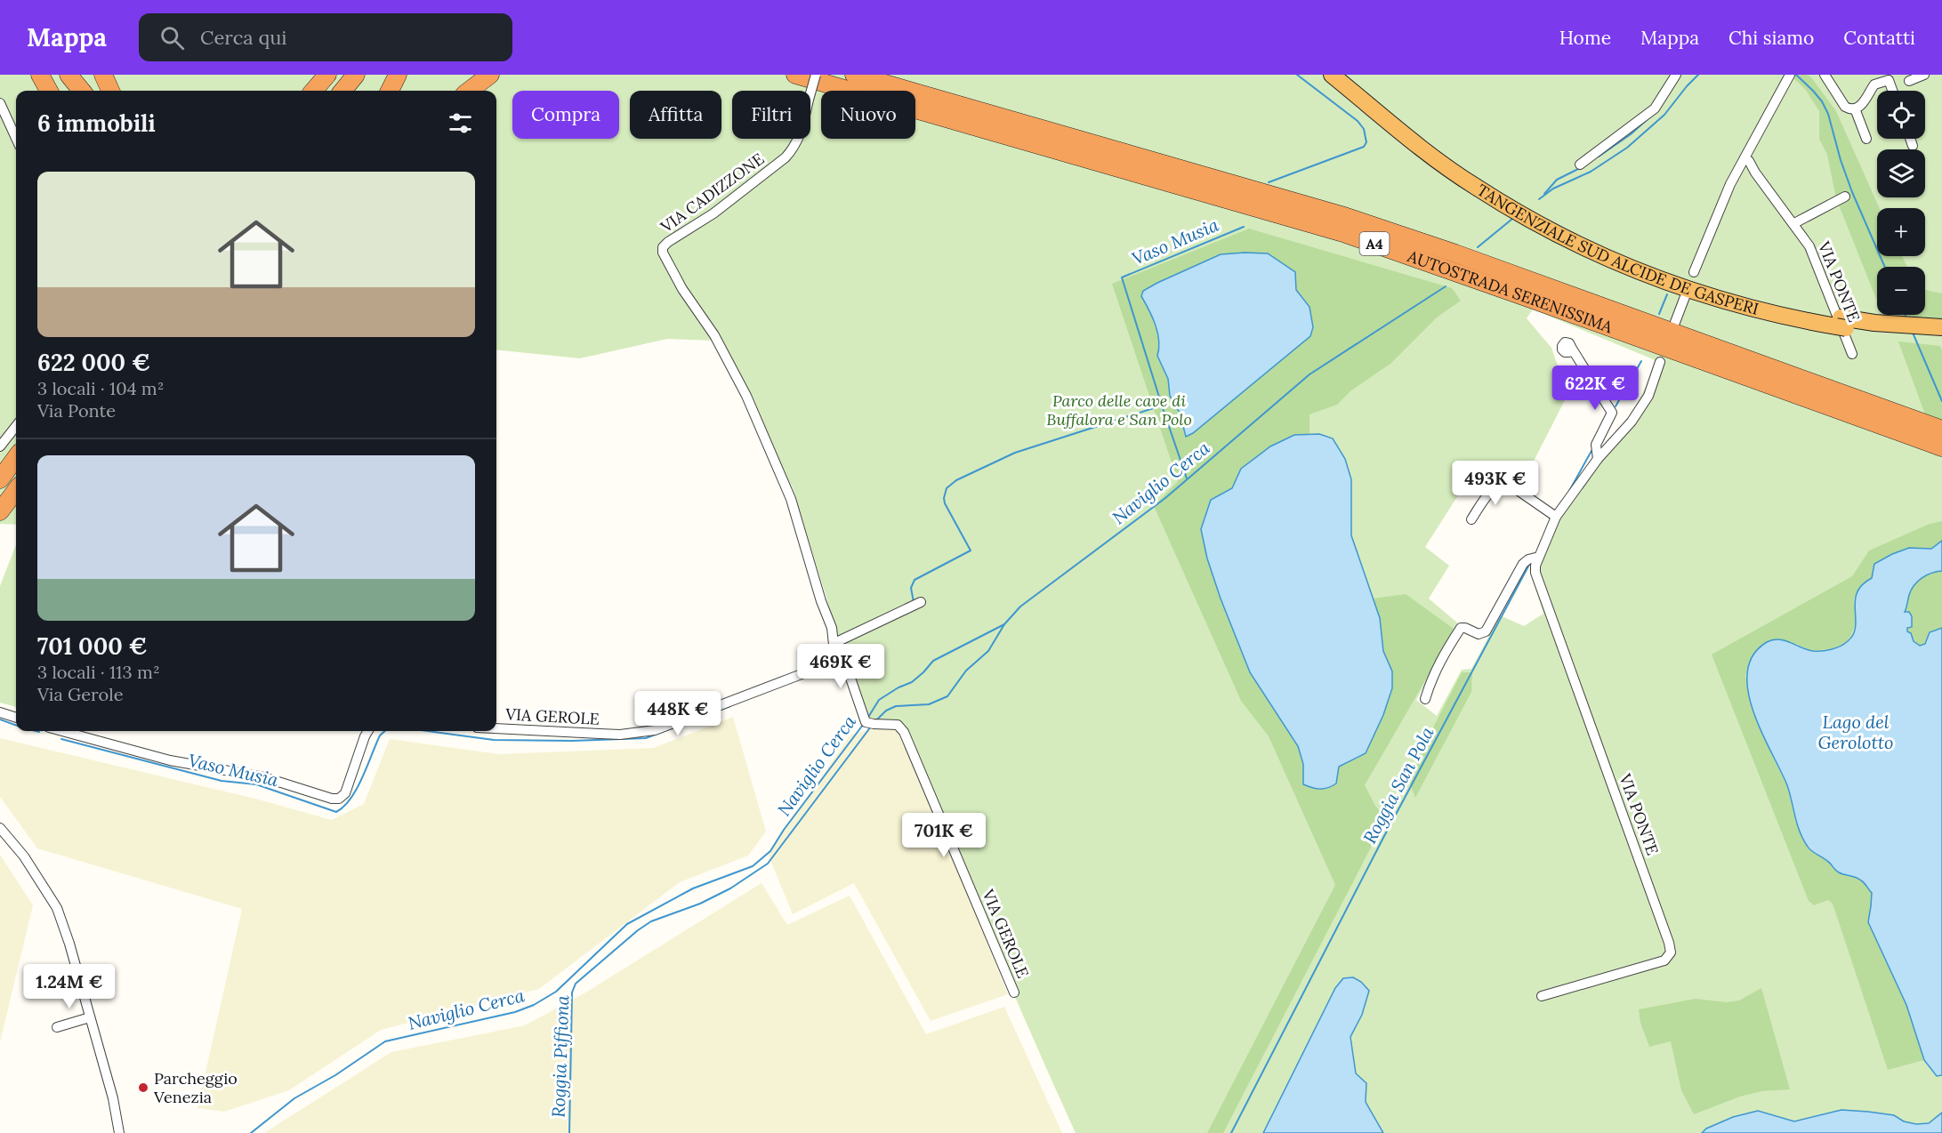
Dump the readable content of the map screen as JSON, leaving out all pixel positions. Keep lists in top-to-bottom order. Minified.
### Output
{"streets":{"highway":["A4","TANGENZIALE SUD ALCIDE DE GASPERI","AUTOSTRADA SERENISSIMA"],"street":["VIA CADIZZONE","VIA PONTE","VIA GEROLE"]},"crossings":[["VIA CADIZZONE","VIA GEROLE"]],"water":["Vaso Musia","Naviglio Cerca","Lago del Gerolotto","Roggia San Pola","Roggia Piffiona"],"parks":["Parco delle cave di Buffalora e San Polo"],"places":["Parcheggio Venezia"],"page":{"header":"Mappa","search":"Cerca qui","nav":["Home","Mappa","Chi siamo","Contatti"],"map_buttons":["+","−"],"chip":["Compra","Affitta","Filtri","Nuovo"],"heading":"6 immobili","list":[{"name":"622 000 €","note":"3 locali · 104 m² · Via Ponte"},{"name":"701 000 €","note":"3 locali · 113 m² · Via Gerole"}],"price":["622K €","493K €","469K €","448K €","701K €","1.24M €"]}}
